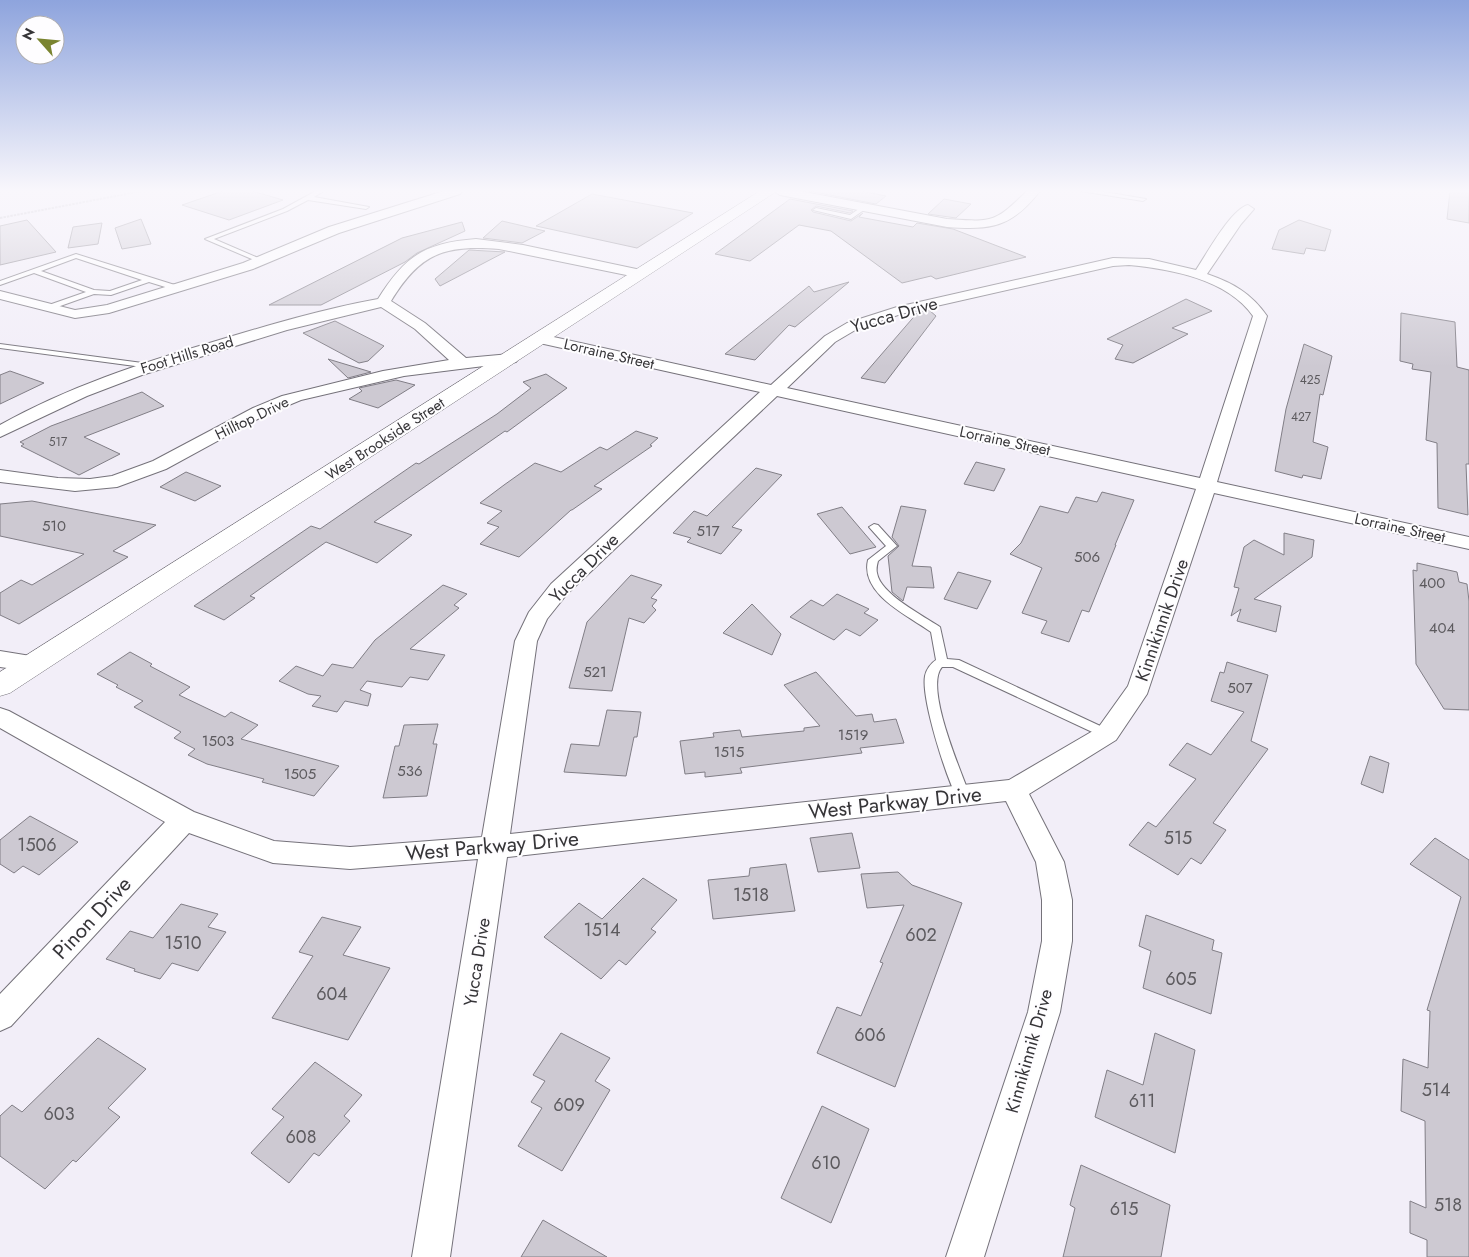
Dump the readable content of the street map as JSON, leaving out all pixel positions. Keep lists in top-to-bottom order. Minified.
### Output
{"streets":{"street":["Yucca Drive","Lorraine Street","Foot Hills Road","Hilltop Drive","West Brookside Street","Kinnikinnik Drive","West Parkway Drive","Pinon Drive"]},"crossings":[["Yucca Drive","Lorraine Street"],["Yucca Drive","Kinnikinnik Drive"],["Yucca Drive","West Parkway Drive"],["Lorraine Street","West Brookside Street"],["Lorraine Street","Kinnikinnik Drive"],["Hilltop Drive","West Brookside Street"],["Kinnikinnik Drive","West Parkway Drive"],["West Parkway Drive","Pinon Drive"]],"house_numbers":["425","427","517","510","517","506","400","404","521","507","1519","1503","1515","536","1505","515","1506","1518","1514","602","1510","605","604","606","514","611","609","603","608","610","518","615"],"north":"top left"}
